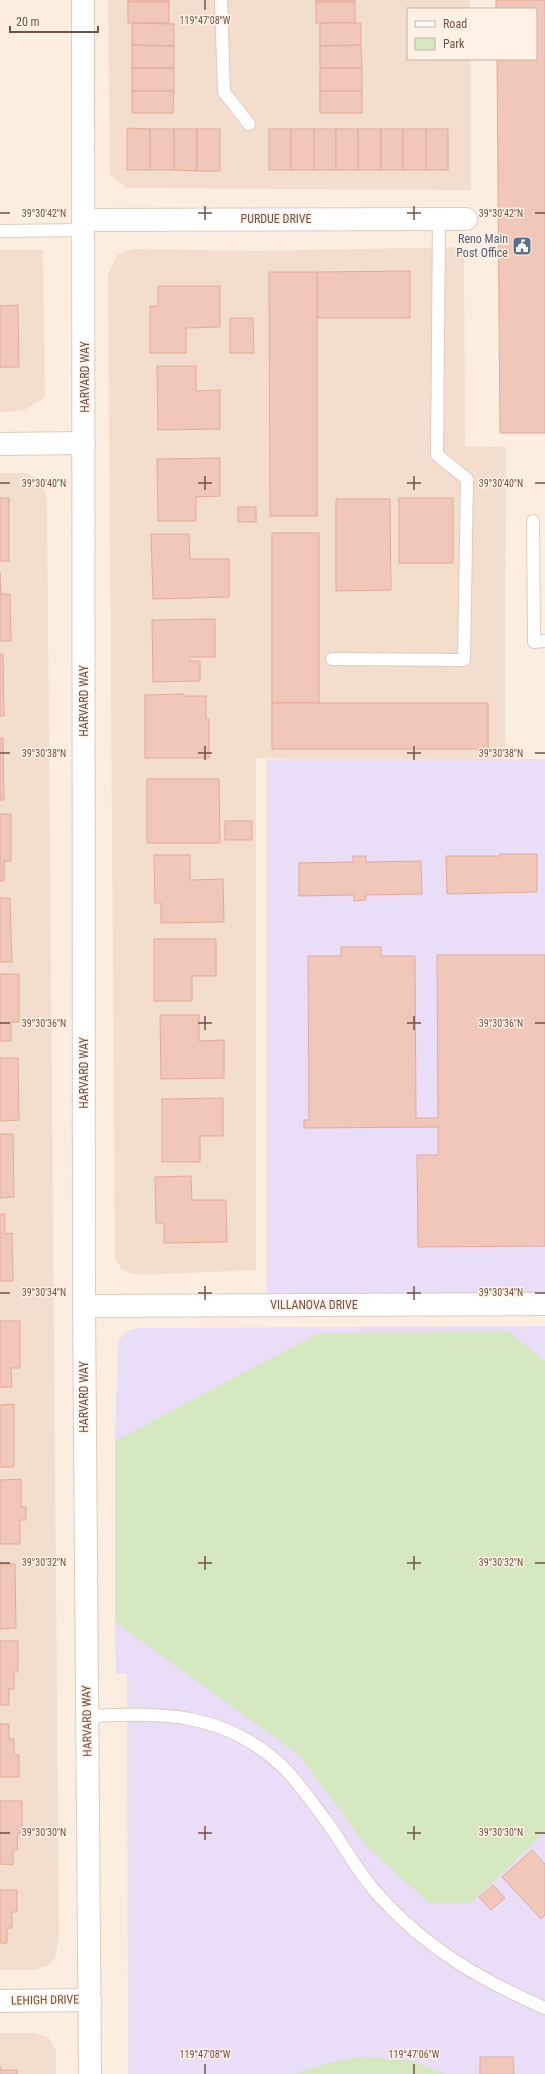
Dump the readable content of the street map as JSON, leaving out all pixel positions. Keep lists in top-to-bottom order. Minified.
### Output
{"streets":{"street":["PURDUE DRIVE","HARVARD WAY","VILLANOVA DRIVE","LEHIGH DRIVE"]},"crossings":[["PURDUE DRIVE","HARVARD WAY"],["HARVARD WAY","VILLANOVA DRIVE"],["HARVARD WAY","LEHIGH DRIVE"]],"places":{"public building":["Reno Main Post Office"]},"legend":["Road","Park"],"scale_bar":"20 m","coordinates":["119°47'08\"W","39°30'42\"N","39°30'40\"N","39°30'38\"N","39°30'36\"N","39°30'34\"N","39°30'32\"N","39°30'30\"N","119°47'06\"W"]}
